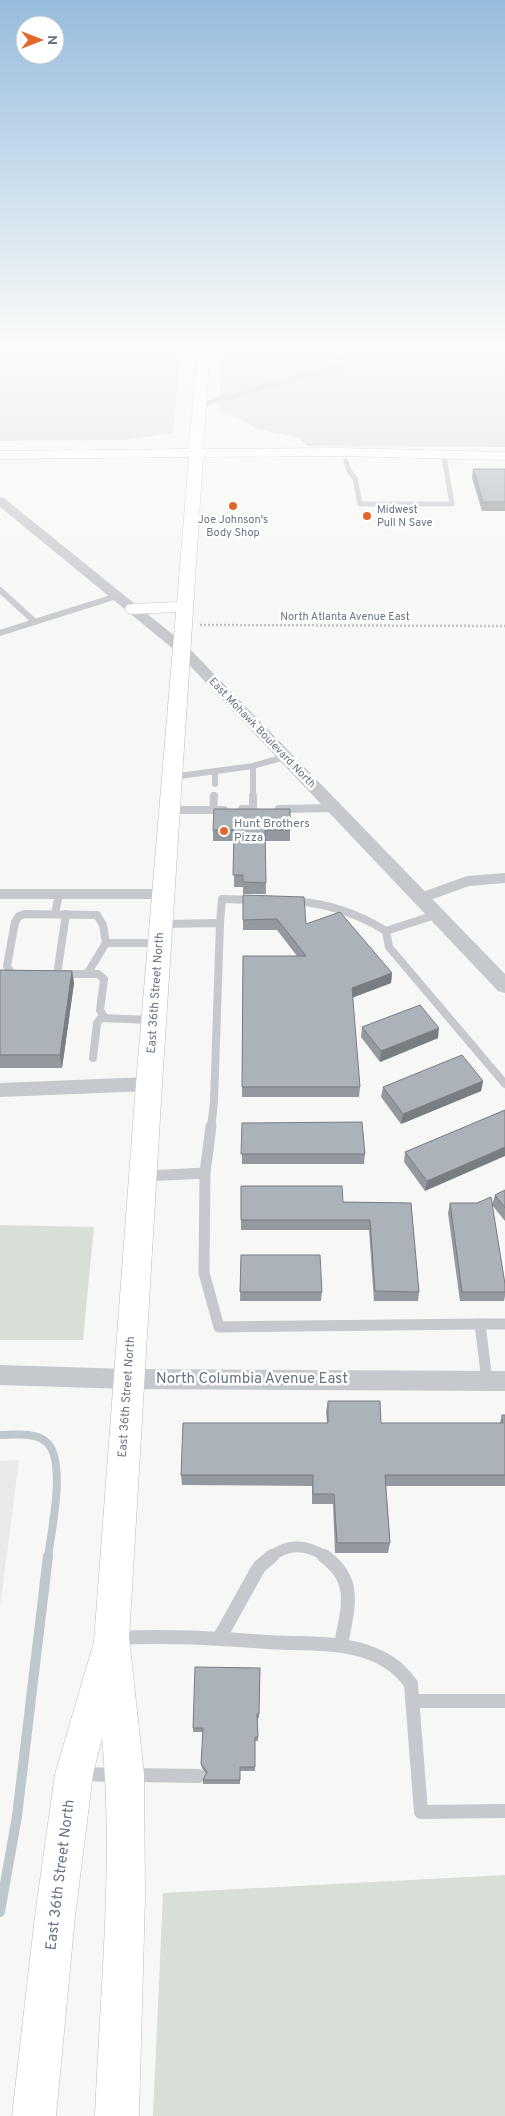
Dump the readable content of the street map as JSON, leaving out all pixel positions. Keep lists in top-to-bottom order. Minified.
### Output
{"streets":{"main road":["East 36th Street North"],"street":["East Mohawk Boulevard North","North Columbia Avenue East"],"path":["North Atlanta Avenue East"]},"crossings":[["North Atlanta Avenue East","East 36th Street North"],["East Mohawk Boulevard North","East 36th Street North"],["East 36th Street North","North Columbia Avenue East"]],"places":["Joe Johnson's Body Shop","Midwest Pull N Save","Hunt Brothers Pizza"],"north":"right"}
